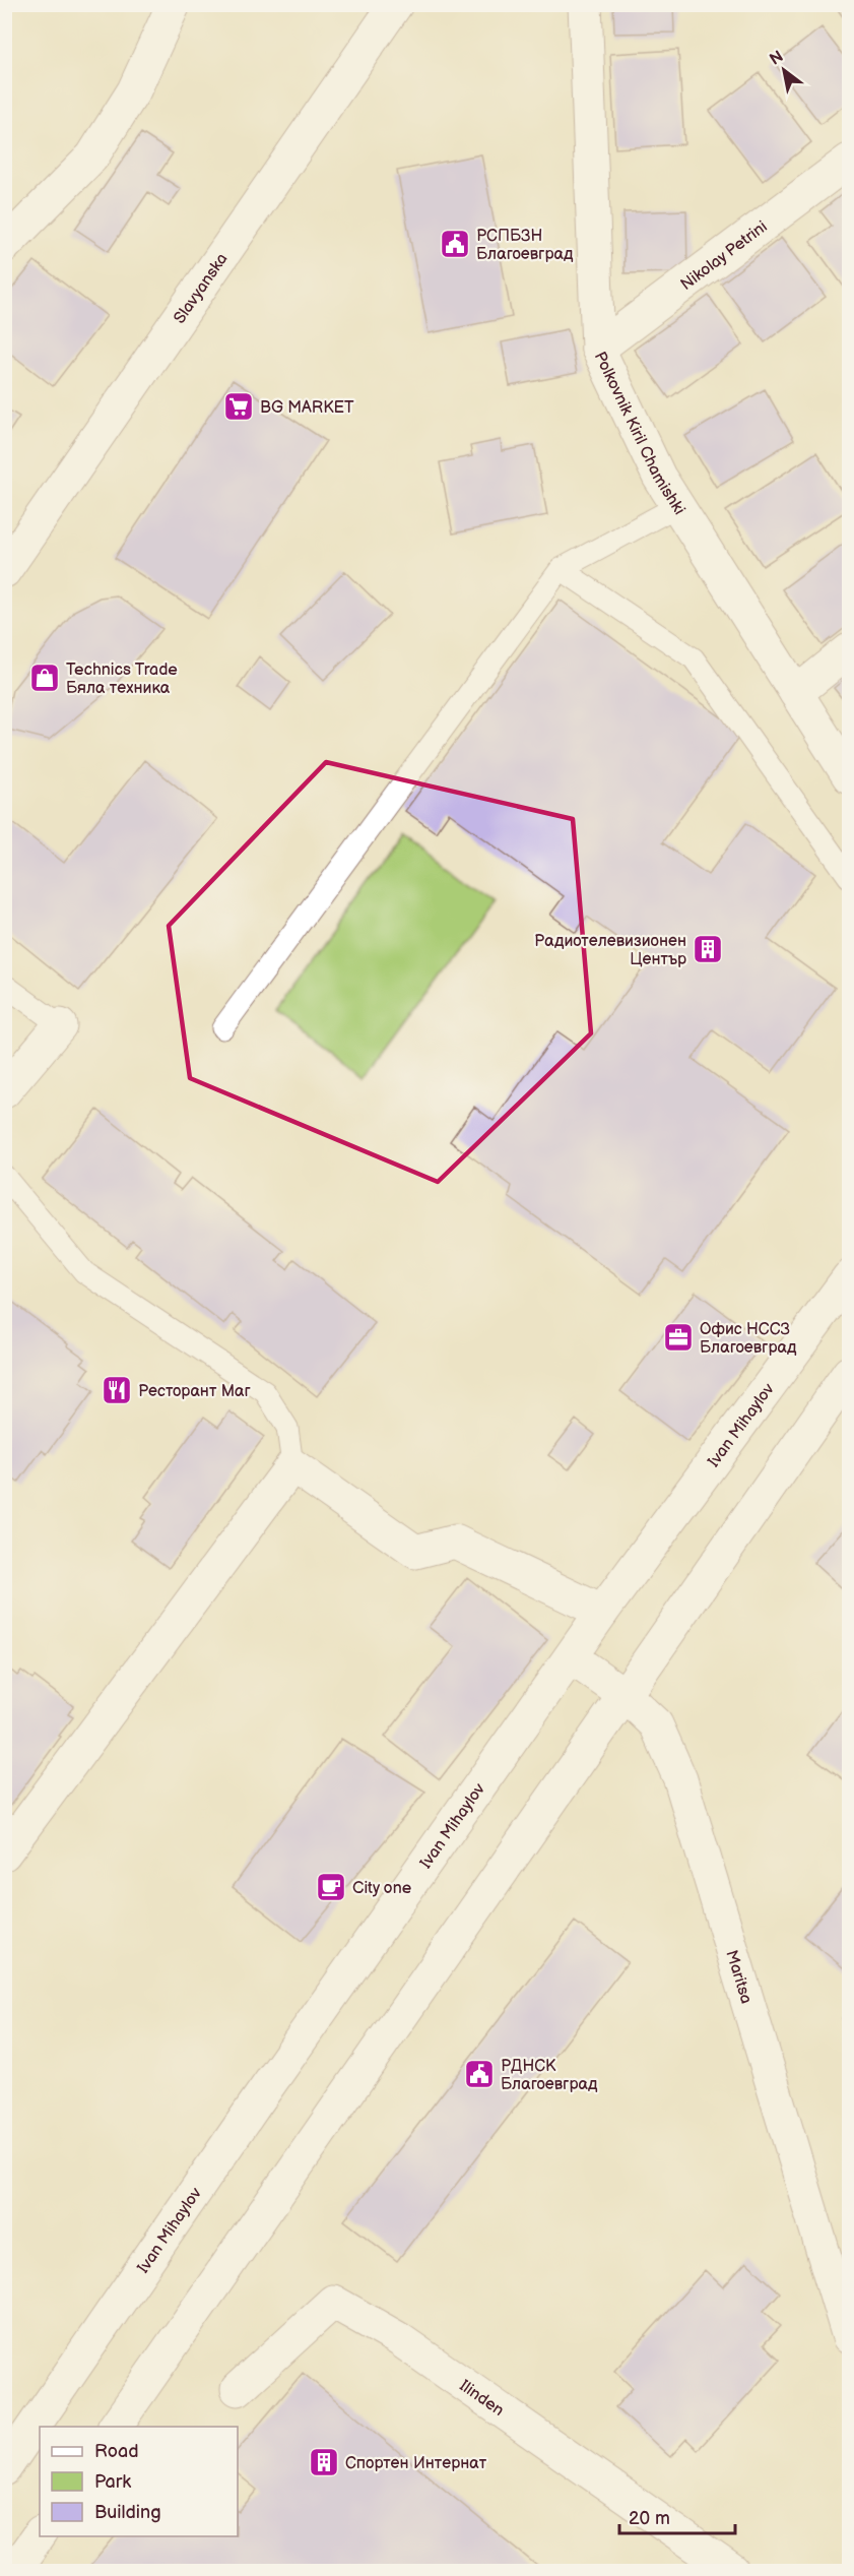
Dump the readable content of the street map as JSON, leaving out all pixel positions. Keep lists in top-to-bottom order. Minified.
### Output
{"streets":{"street":["Nikolay Petrini","Slavyanska","Polkovnik Kiril Chamishki","Ivan Mihaylov","Maritsa","Ilinden"]},"crossings":[["Nikolay Petrini","Polkovnik Kiril Chamishki"],["Ivan Mihaylov","Maritsa"]],"places":{"public building":["РСПБЗН Благоевград","РДНСК Благоевград"],"supermarket":["BG MARKET"],"shop":["Technics Trade Бяла техника"],"building":["Радиотелевизионен Център","Спортен Интернат"],"office":["Офис НССЗ Благоевград"],"restaurant":["Ресторант Маг"],"cafe":["City one"]},"legend":["Road","Park","Building"],"scale_bar":"20 m","north":"top left"}
